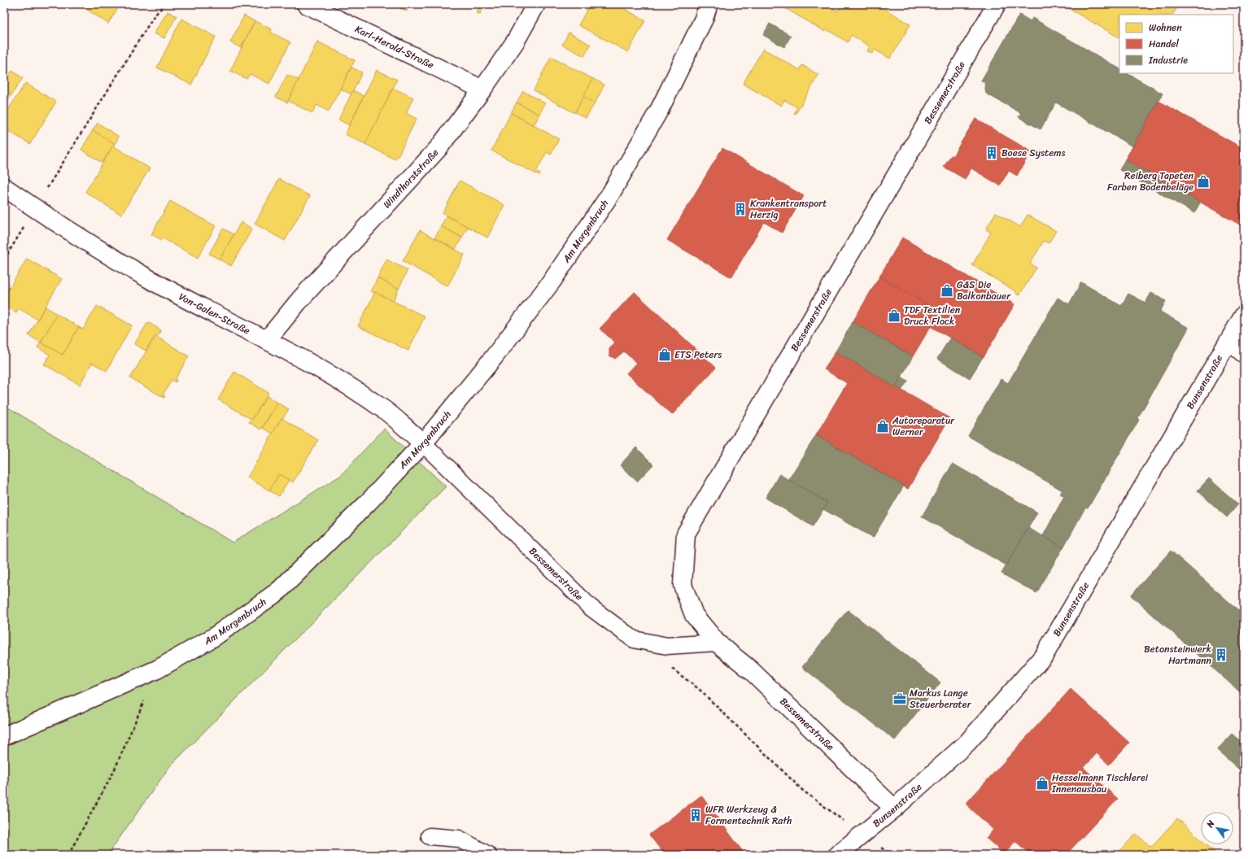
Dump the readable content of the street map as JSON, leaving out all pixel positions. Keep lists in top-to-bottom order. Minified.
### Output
{"streets":{"street":["Karl-Herold-Straße","Bessemerstraße","Windthorststraße","Am Morgenbruch","Von-Galen-Straße","Bunsenstraße"]},"crossings":[["Karl-Herold-Straße","Windthorststraße"],["Bessemerstraße","Am Morgenbruch"],["Bessemerstraße","Von-Galen-Straße"],["Bessemerstraße","Bunsenstraße"],["Windthorststraße","Von-Galen-Straße"],["Am Morgenbruch","Von-Galen-Straße"]],"places":{"building":["Boese Systems","Krankentransport Herzig","Betonsteinwerk Hartmann","WFR Werkzeug & Formentechnik Rath"],"shop":["Reiberg Tapeten Farben Bodenbeläge","G&S Die Balkonbauer","TDF Textilien Druck Flock","ETS Peters","Autoreparatur Werner","Hesselmann Tischlerei Innenausbau"],"office":["Markus Lange Steuerberater"]},"legend":["Wohnen","Handel","Industrie"],"north":"top left"}
